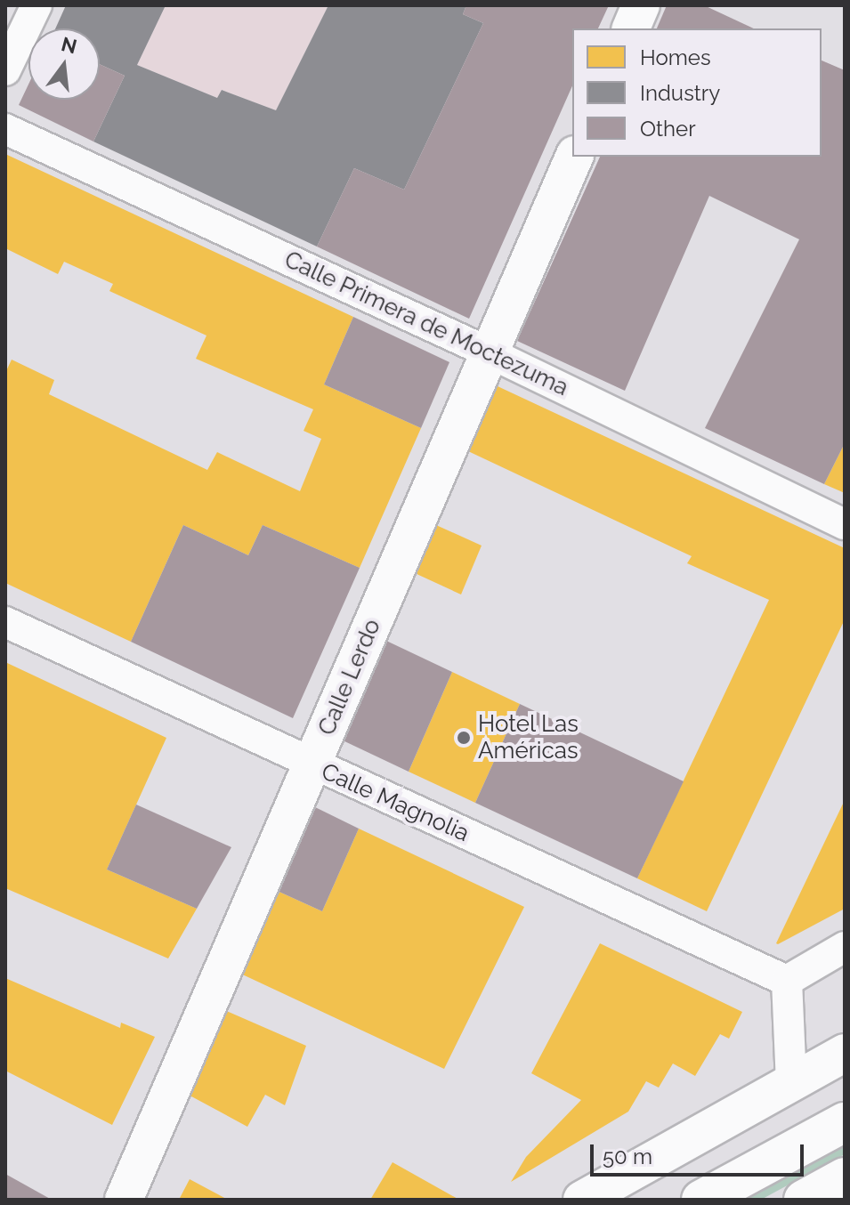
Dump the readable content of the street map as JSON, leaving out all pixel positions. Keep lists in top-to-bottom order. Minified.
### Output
{"streets":{"street":["Calle Primera de Moctezuma","Calle Lerdo","Calle Magnolia"]},"crossings":[["Calle Primera de Moctezuma","Calle Lerdo"],["Calle Lerdo","Calle Magnolia"]],"places":["Hotel Las Américas"],"legend":["Homes","Industry","Other"],"scale_bar":"50 m","north":"top"}
